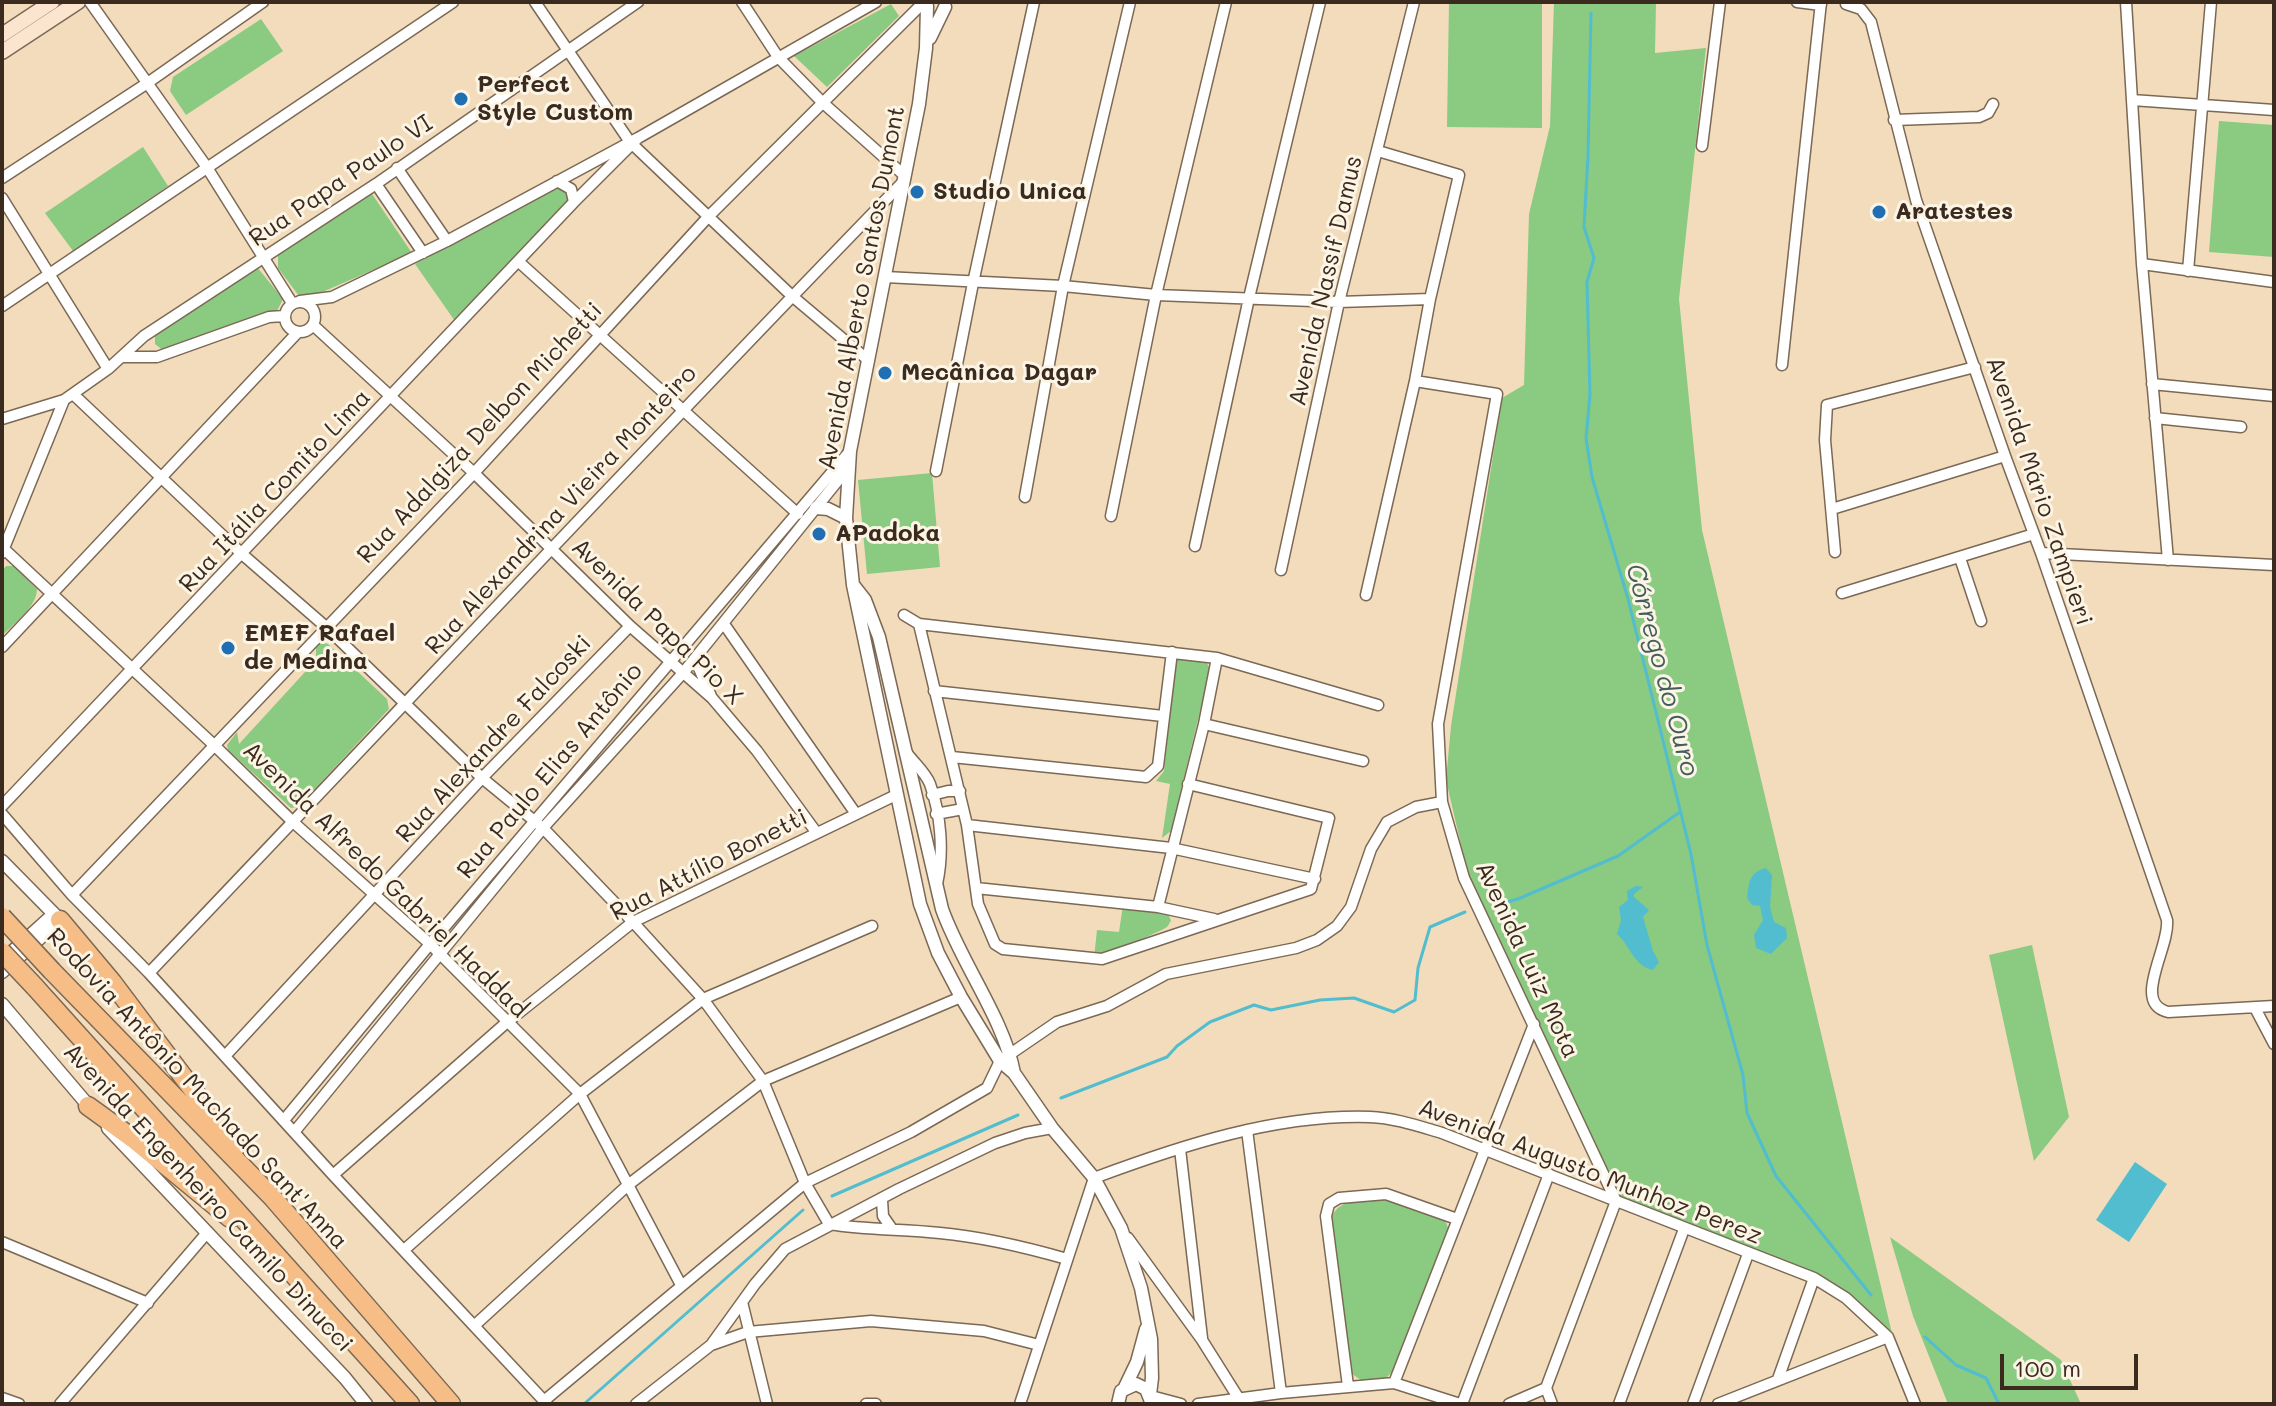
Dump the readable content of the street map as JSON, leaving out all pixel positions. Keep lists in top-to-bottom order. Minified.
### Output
{"streets":{"highway":["Rodovia Antônio Machado Sant'Anna"],"street":["Rua Papa Paulo VI","Avenida Nassif Damus","Avenida Alberto Santos Dumont","Rua Adalgiza Delbon Michetti","Rua Itália Comito Lima","Avenida Mário Zampieri","Rua Alexandrina Vieira Monteiro","Avenida Papa Pio X","Rua Alexandre Falcoski","Rua Paulo Elias Antônio","Rua Attílio Bonetti","Avenida Alfredo Gabriel Haddad","Avenida Luiz Mota","Avenida Augusto Munhoz Perez","Avenida Engenheiro Camilo Dinucci"]},"crossings":[["Avenida Alberto Santos Dumont","Rua Adalgiza Delbon Michetti"],["Avenida Alberto Santos Dumont","Rua Alexandrina Vieira Monteiro"],["Avenida Alberto Santos Dumont","Rua Paulo Elias Antônio"],["Avenida Alberto Santos Dumont","Rua Attílio Bonetti"],["Avenida Alberto Santos Dumont","Avenida Augusto Munhoz Perez"],["Rua Adalgiza Delbon Michetti","Avenida Papa Pio X"],["Rua Adalgiza Delbon Michetti","Avenida Alfredo Gabriel Haddad"],["Rua Itália Comito Lima","Avenida Papa Pio X"],["Rua Itália Comito Lima","Avenida Alfredo Gabriel Haddad"],["Rua Alexandrina Vieira Monteiro","Avenida Papa Pio X"],["Rua Alexandrina Vieira Monteiro","Avenida Alfredo Gabriel Haddad"],["Avenida Papa Pio X","Rua Alexandre Falcoski"],["Avenida Papa Pio X","Rua Paulo Elias Antônio"],["Avenida Papa Pio X","Rua Attílio Bonetti"],["Rua Alexandre Falcoski","Avenida Alfredo Gabriel Haddad"],["Rua Paulo Elias Antônio","Avenida Alfredo Gabriel Haddad"],["Rua Attílio Bonetti","Avenida Alfredo Gabriel Haddad"],["Avenida Luiz Mota","Avenida Augusto Munhoz Perez"]],"water":["Córrego do Ouro"],"places":["Perfect Style Custom","Studio Unica","Aratestes","Mecânica Dagar","APadoka","EMEF Rafael de Medina"],"scale_bar":"100 m"}
